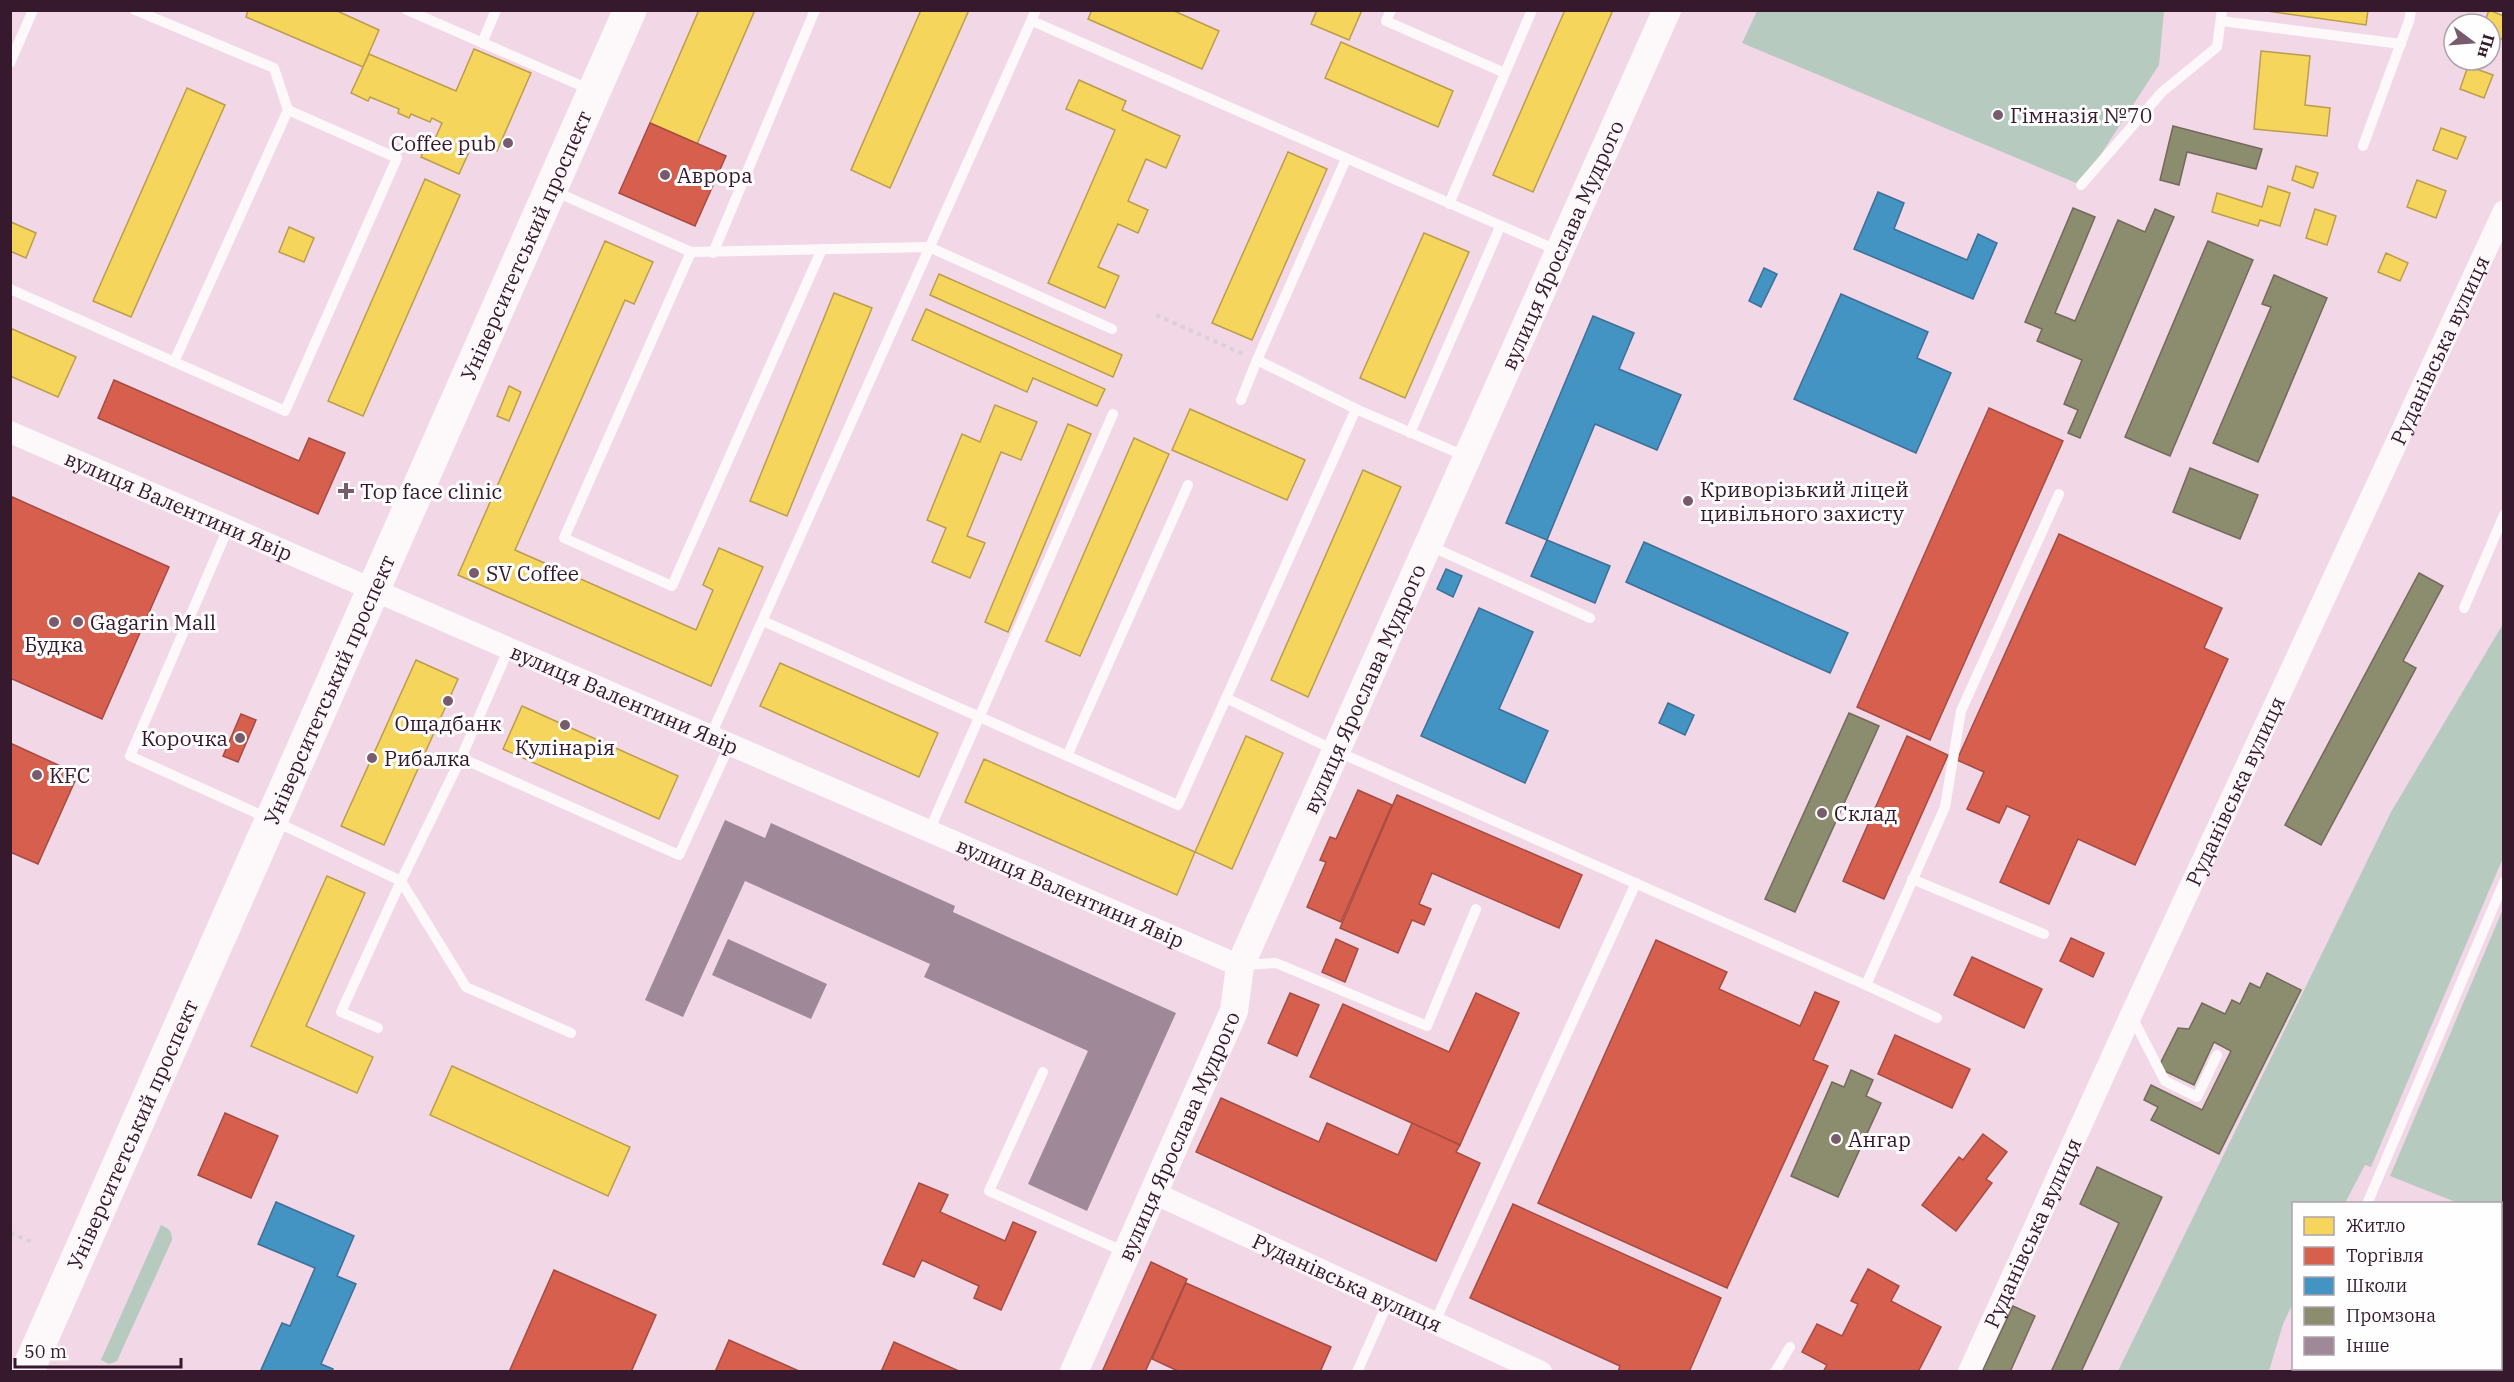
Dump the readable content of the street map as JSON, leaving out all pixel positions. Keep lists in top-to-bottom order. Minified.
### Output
{"streets":{"main road":["Університетський проспект"],"street":["вулиця Ярослава Мудрого","Руданівська вулиця","вулиця Валентини Явір"]},"crossings":[["вулиця Ярослава Мудрого","Руданівська вулиця"],["вулиця Ярослава Мудрого","вулиця Валентини Явір"],["Університетський проспект","вулиця Валентини Явір"]],"places":{"other":["Гімназія №70","Coffee pub","Аврора","Криворізький ліцей цивільного захисту","SV Coffee","Будка","Gagarin Mall","Ощадбанк","Кулінарія","Корочка","Рибалка","KFC","Склад","Ангар"],"health":["Top face clinic"]},"legend":["Житло","Торгівля","Школи","Промзона","Інше"],"scale_bar":"50 m","north":"right"}
